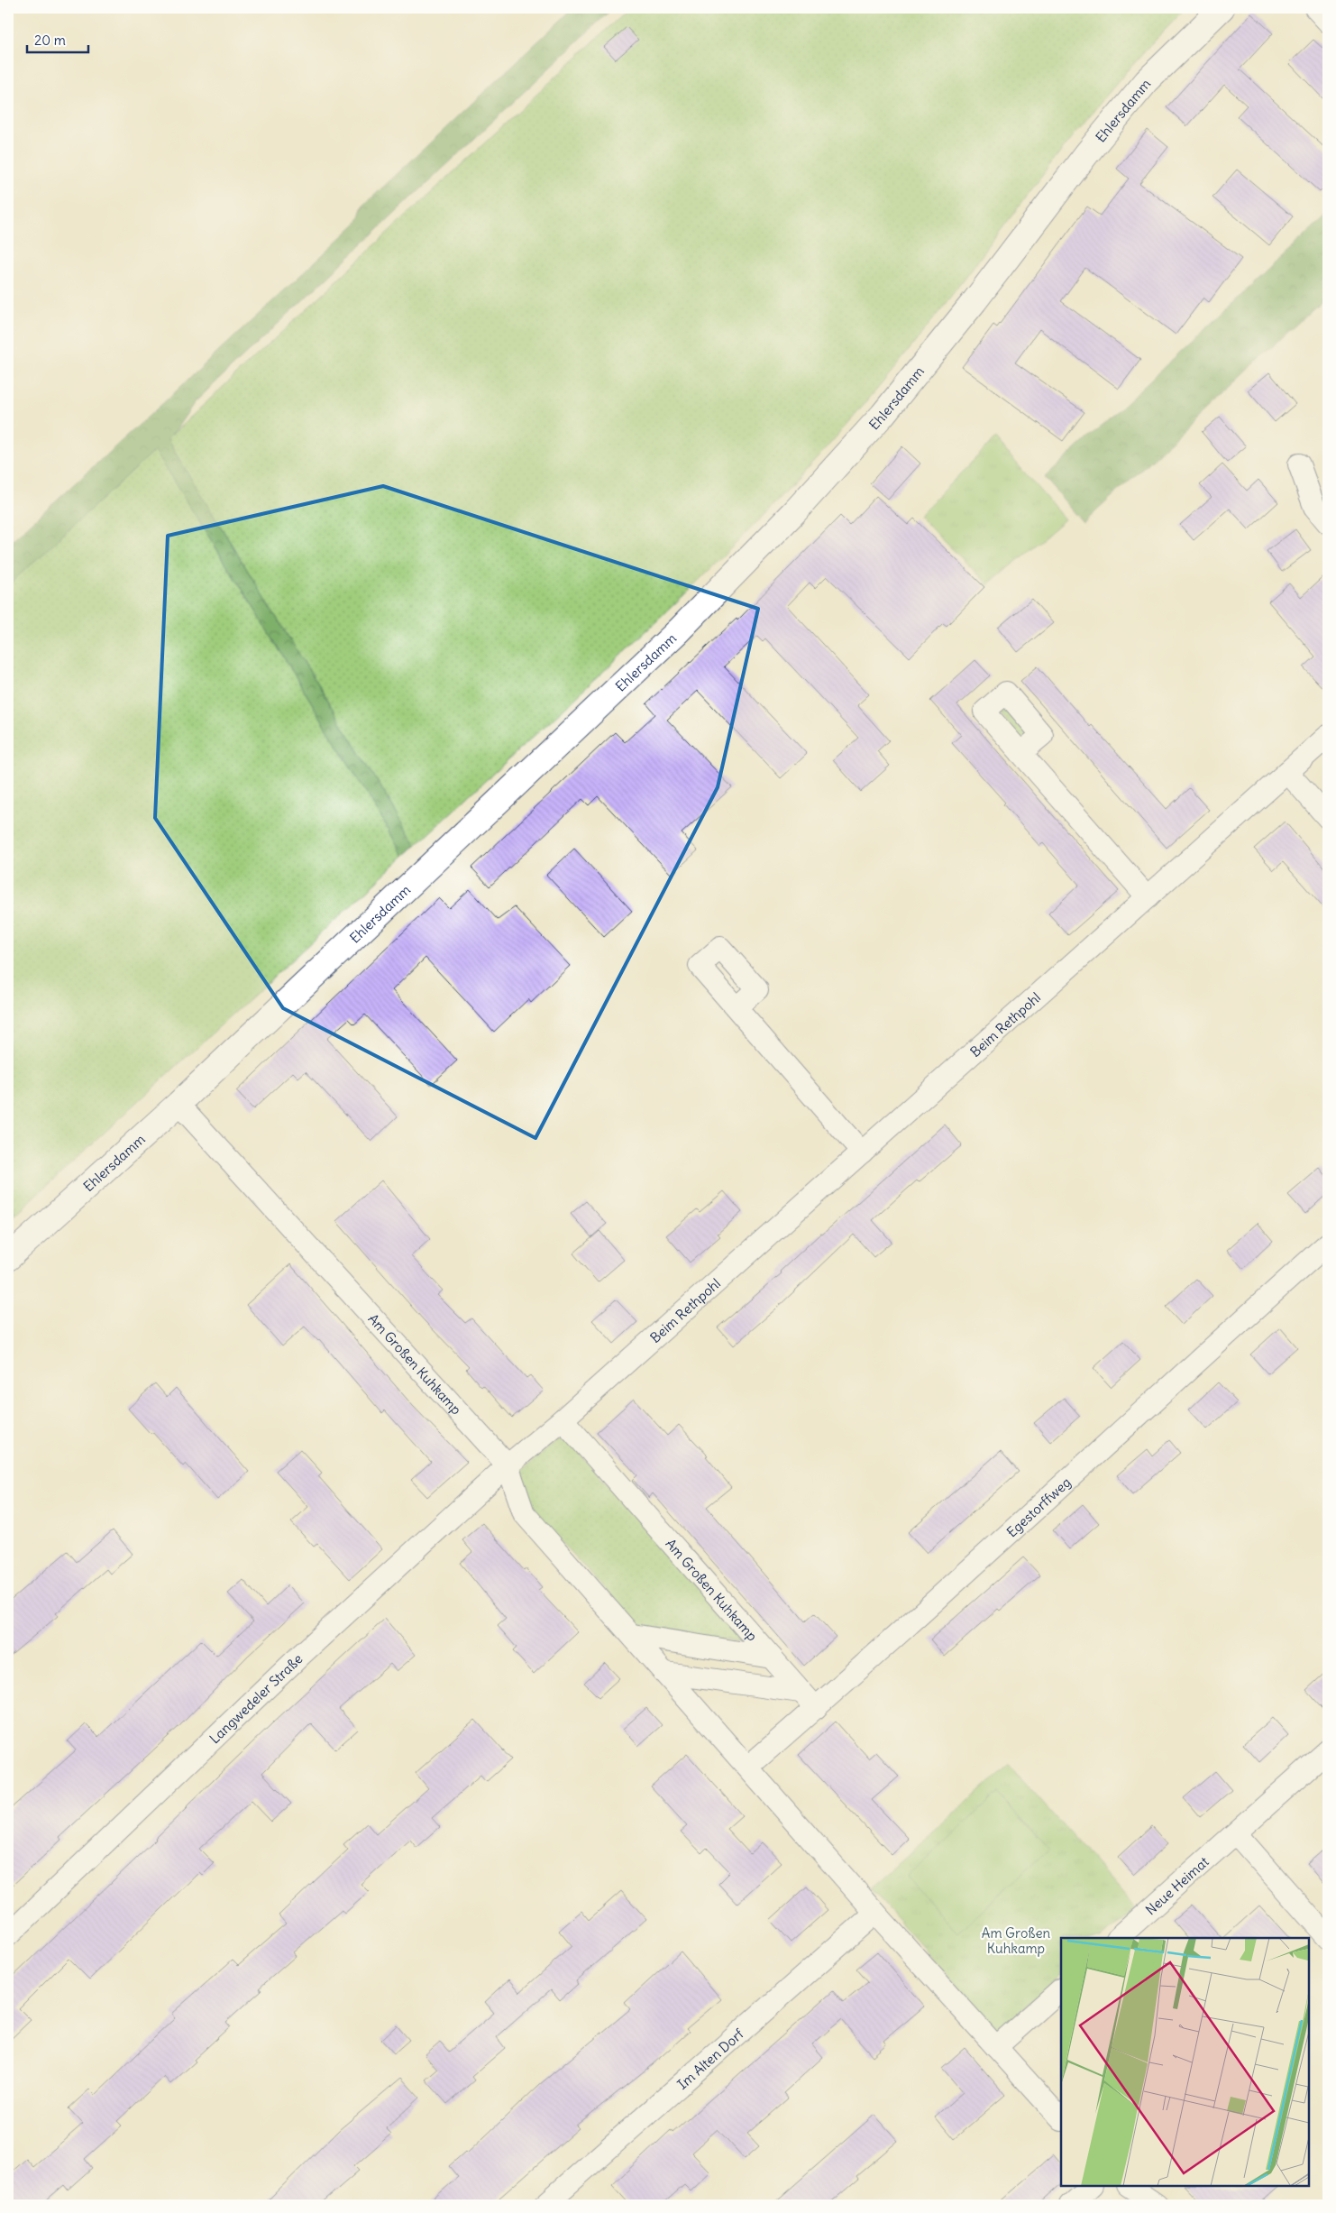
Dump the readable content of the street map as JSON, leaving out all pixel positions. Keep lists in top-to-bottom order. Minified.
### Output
{"streets":{"street":["Ehlersdamm","Beim Rethpohl","Am Großen Kuhkamp","Egestorffweg","Langwedeler Straße","Neue Heimat","Im Alten Dorf"]},"crossings":[["Ehlersdamm","Am Großen Kuhkamp"],["Beim Rethpohl","Am Großen Kuhkamp"],["Beim Rethpohl","Langwedeler Straße"],["Am Großen Kuhkamp","Egestorffweg"],["Am Großen Kuhkamp","Langwedeler Straße"],["Am Großen Kuhkamp","Im Alten Dorf"]],"parks":["Am Großen Kuhkamp"],"scale_bar":"20 m"}
